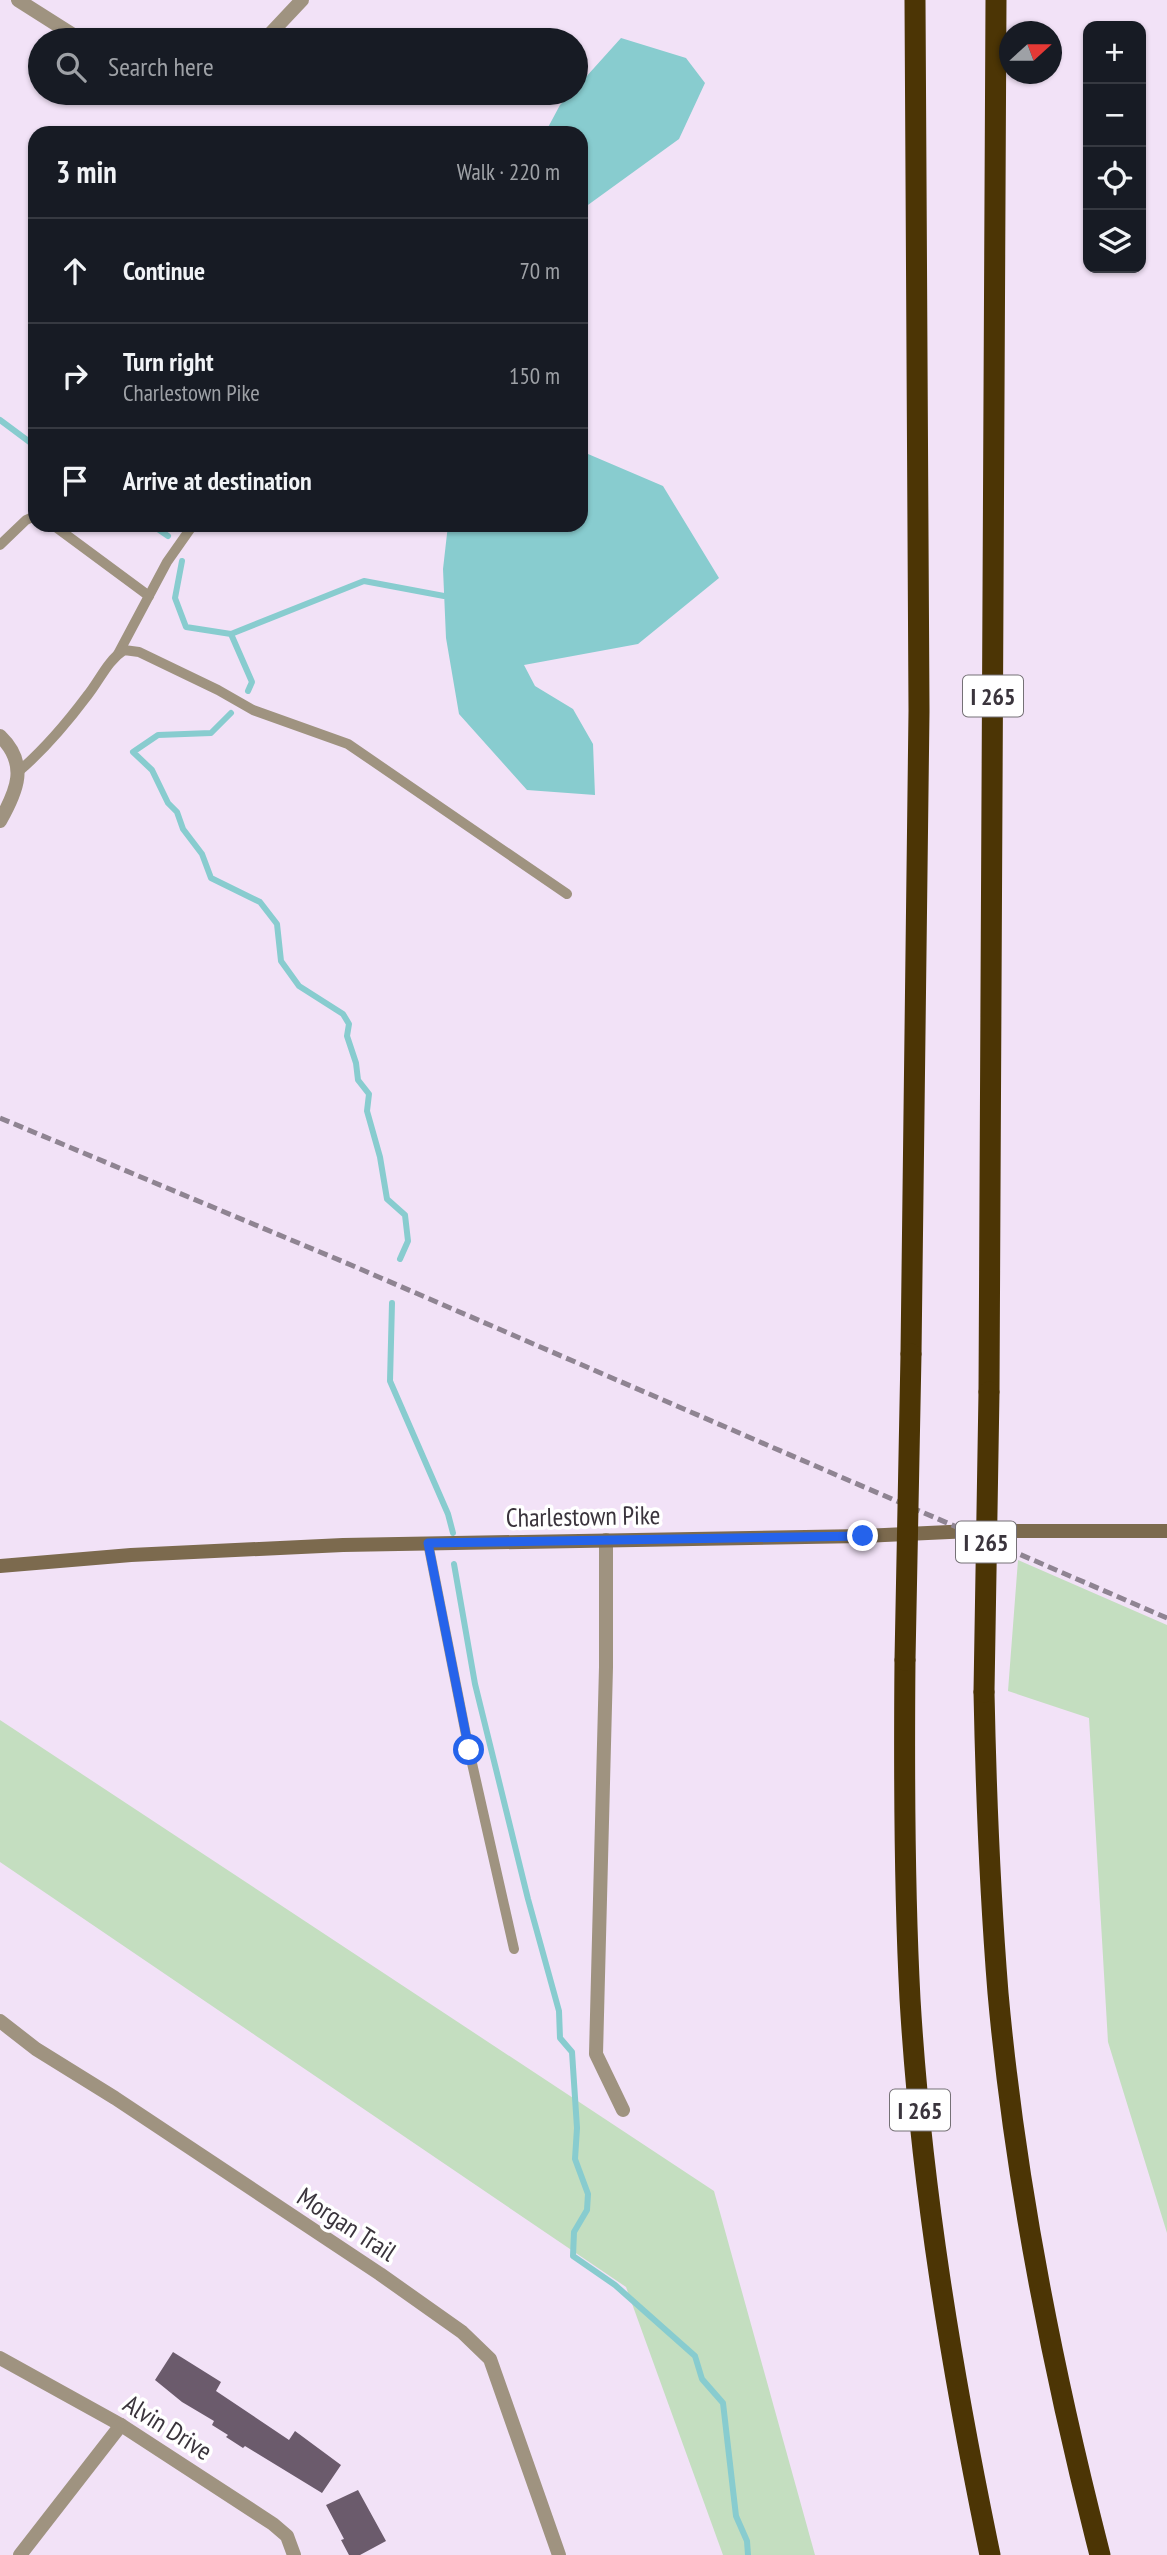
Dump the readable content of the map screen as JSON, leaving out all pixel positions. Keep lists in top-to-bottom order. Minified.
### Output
{"streets":{"highway":["I 265"],"street":["Charlestown Pike","Morgan Trail","Alvin Drive"]},"north":"right","page":{"map_buttons":["+","−"],"search":"Search here","heading":["3 min","Walk · 220 m"],"list":[["Continue","70 m"],["Turn right","Charlestown Pike","150 m"],"Arrive at destination"]}}
